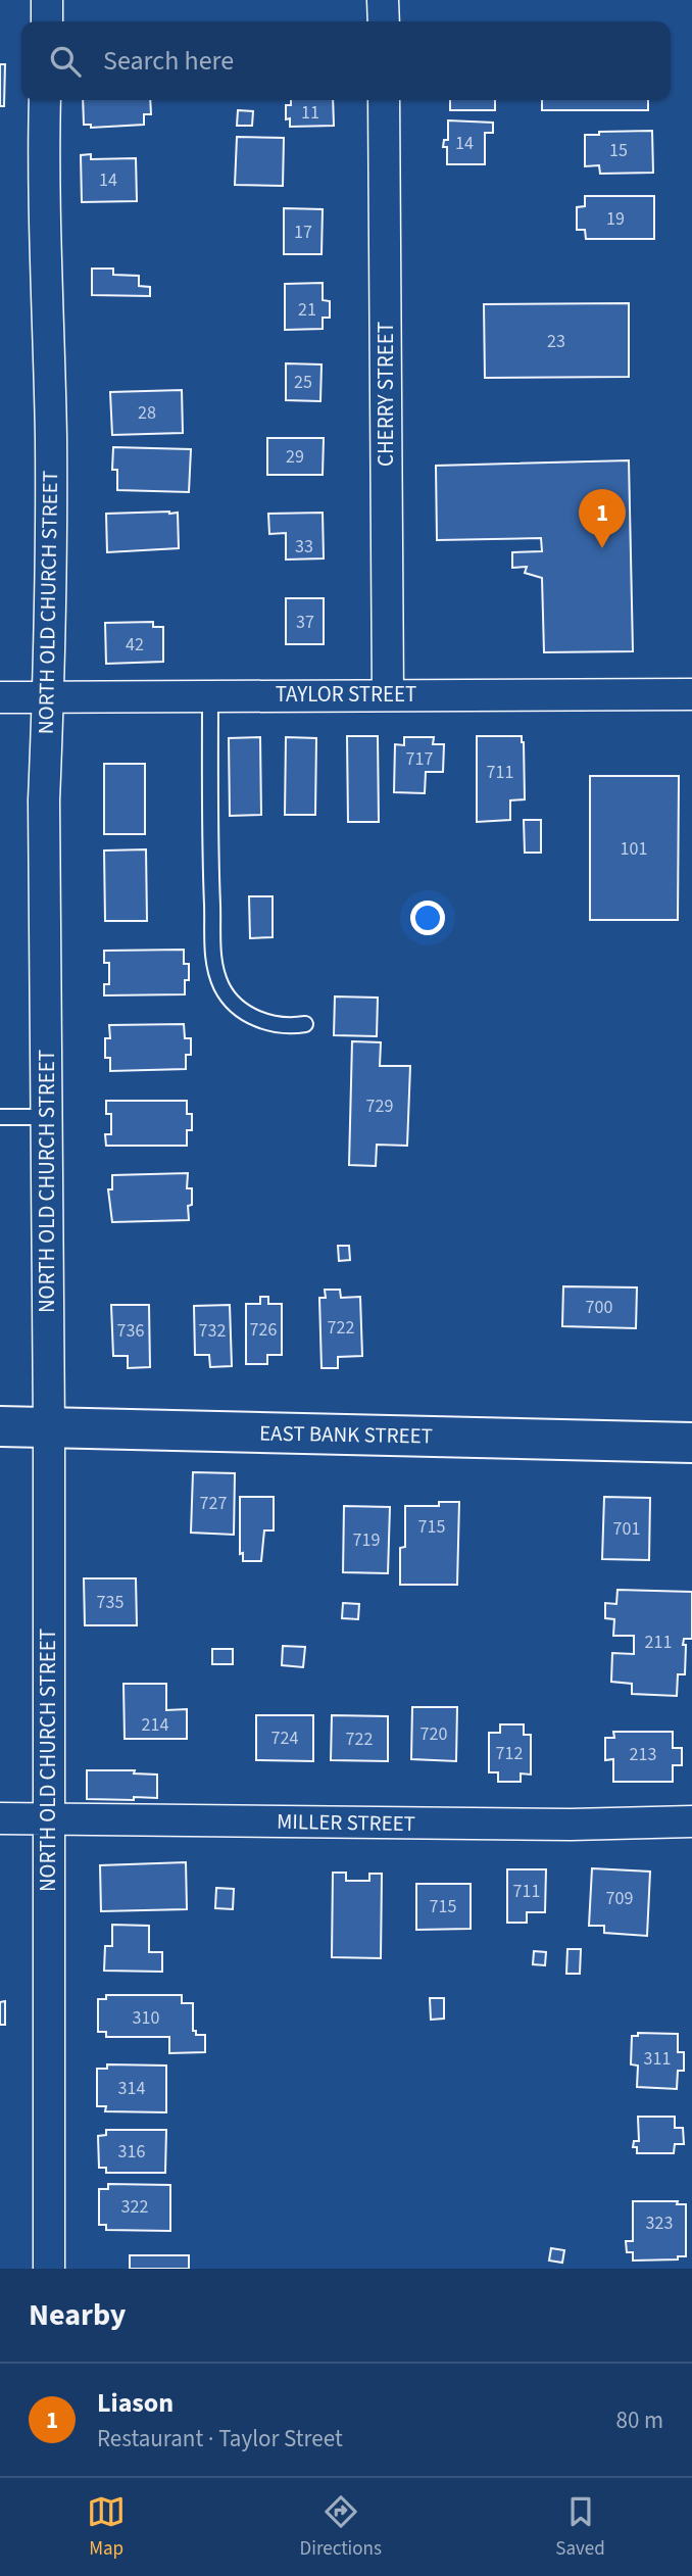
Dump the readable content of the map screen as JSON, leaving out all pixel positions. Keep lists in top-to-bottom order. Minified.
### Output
{"streets":{"street":["CHERRY STREET","NORTH OLD CHURCH STREET","TAYLOR STREET","EAST BANK STREET","MILLER STREET"]},"crossings":[["CHERRY STREET","TAYLOR STREET"],["NORTH OLD CHURCH STREET","TAYLOR STREET"],["NORTH OLD CHURCH STREET","EAST BANK STREET"],["NORTH OLD CHURCH STREET","MILLER STREET"]],"house_numbers":["11","14","15","14","19","17","21","23","25","28","29","33","37","42","717","711","101","729","700","722","726","736","732","727","715","701","719","735","211","214","720","724","722","712","213","711","709","715","310","311","314","316","322","323"],"page":{"search":"Search here","pins":"1","heading":"Nearby","list":[{"mark":"1","name":"Liason","note":"Restaurant · Taylor Street","value":"80 m"}],"nav":["Map","Directions","Saved"]}}
